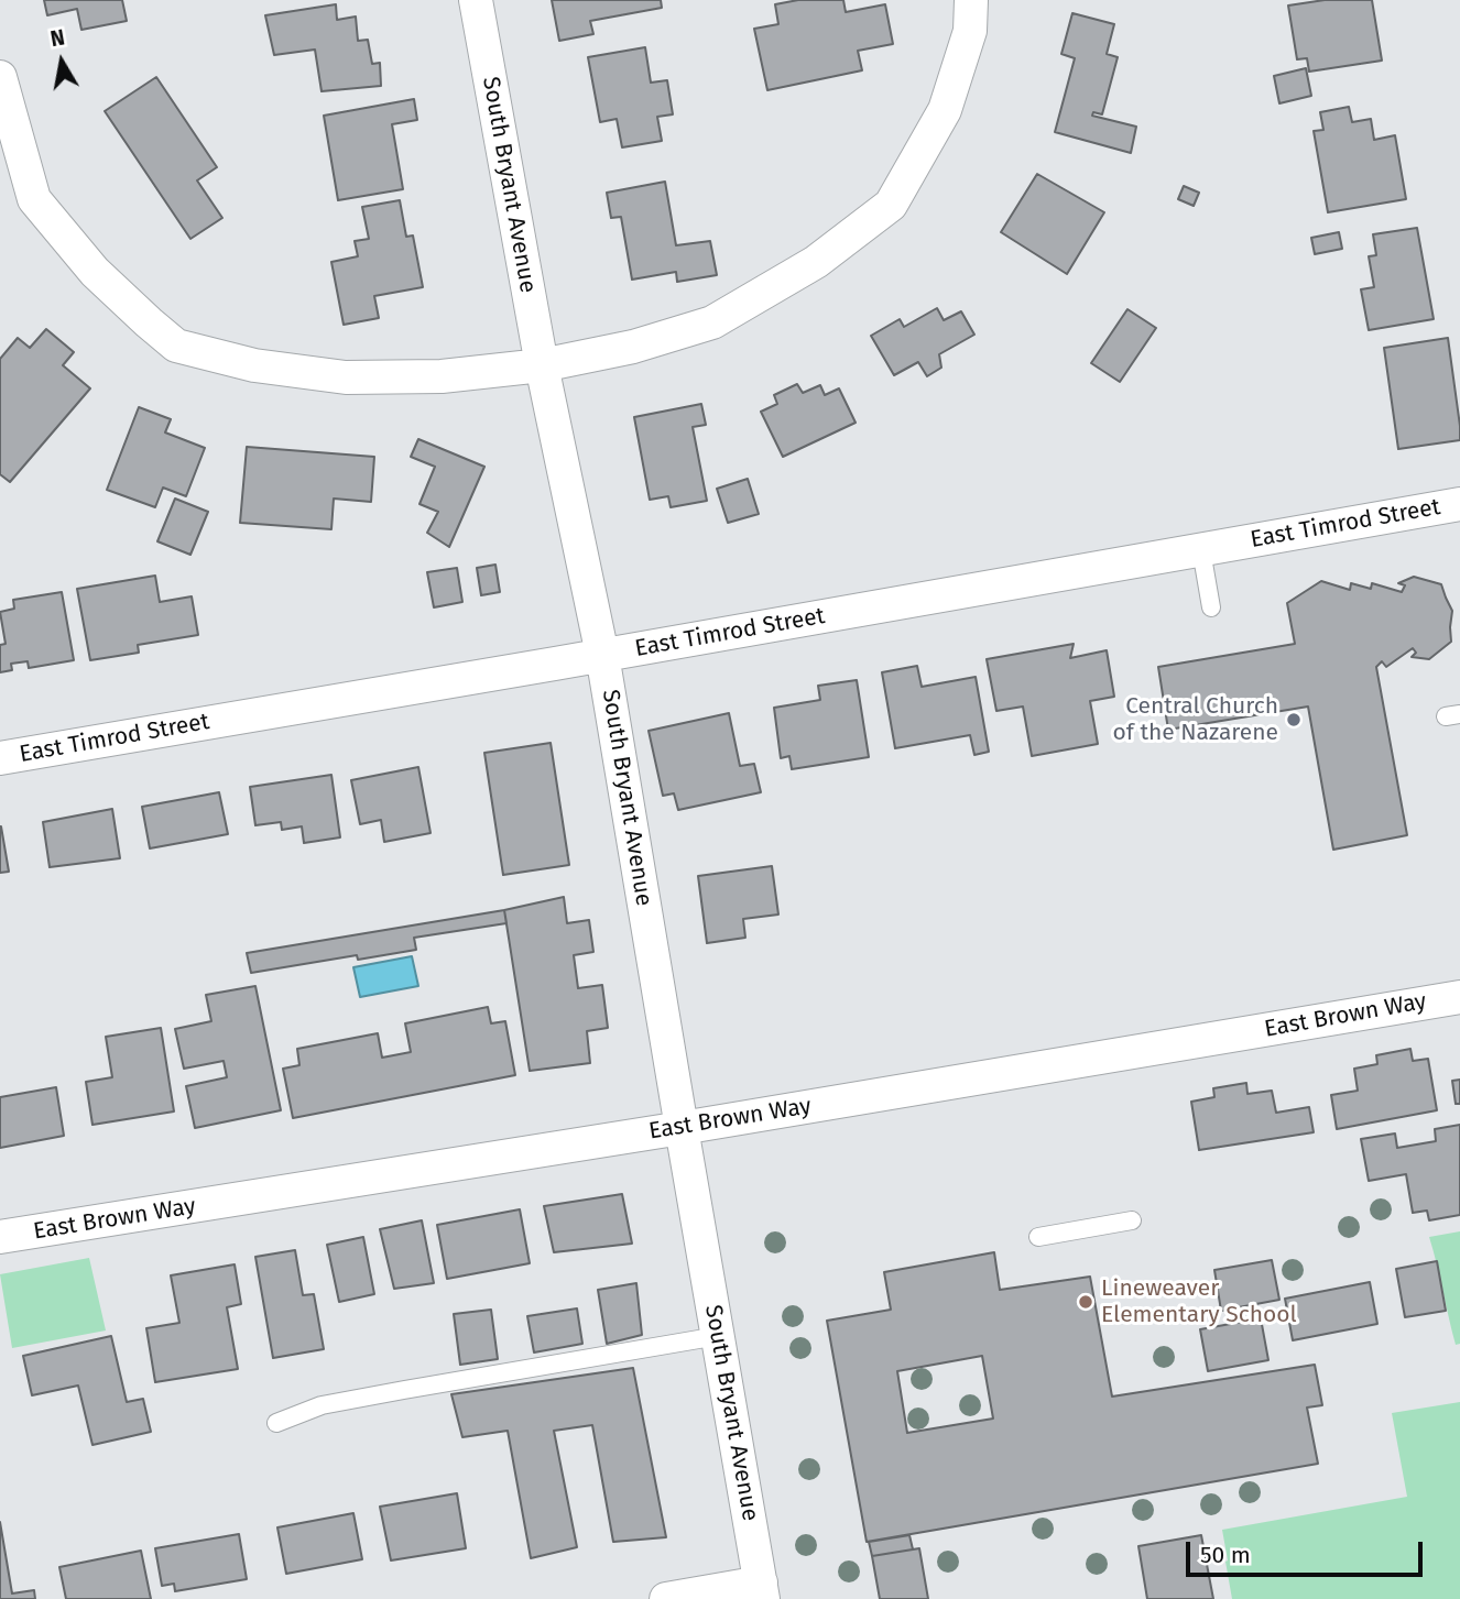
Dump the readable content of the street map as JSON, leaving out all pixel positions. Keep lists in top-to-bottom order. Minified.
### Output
{"streets":{"street":["South Bryant Avenue","East Timrod Street","East Brown Way"]},"crossings":[["South Bryant Avenue","East Timrod Street"],["South Bryant Avenue","East Brown Way"]],"places":["Central Church of the Nazarene","Lineweaver Elementary School"],"scale_bar":"50 m","north":"top"}
